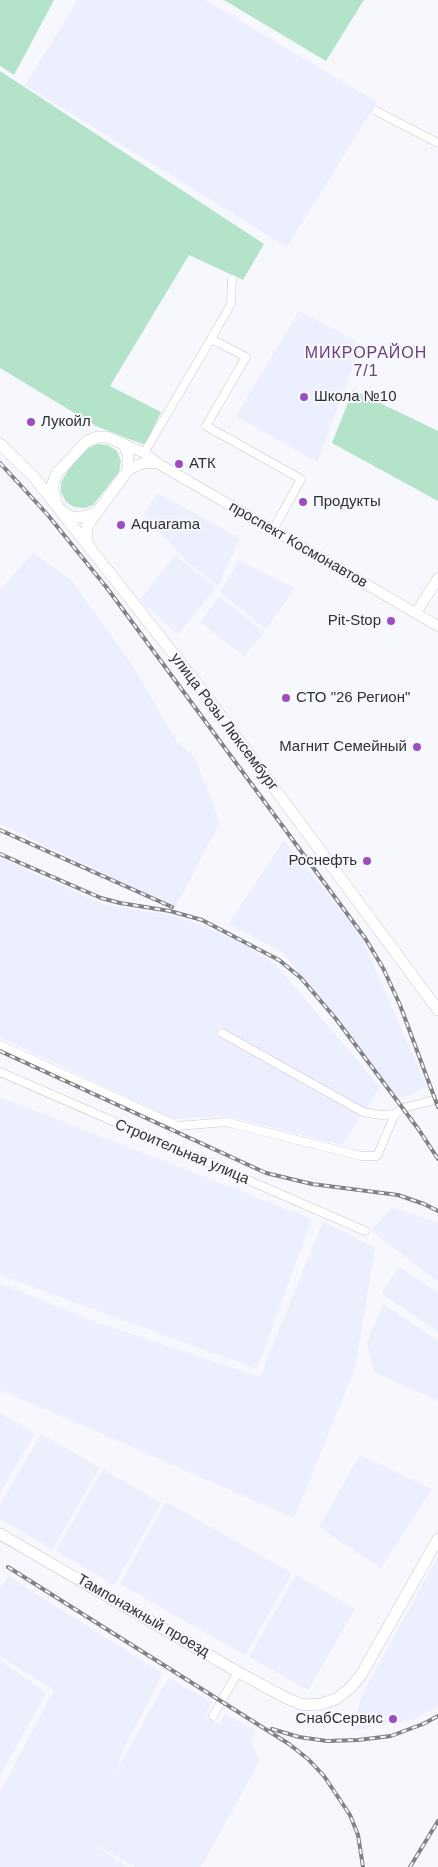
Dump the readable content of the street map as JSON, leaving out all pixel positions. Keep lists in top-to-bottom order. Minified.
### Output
{"streets":{"main road":["улица Розы Люксембург","Тампонажный проезд"],"street":["проспект Космонавтов","Строительная улица"]},"crossings":[["проспект Космонавтов","улица Розы Люксембург"]],"districts":["МИКРОРАЙОН 7/1"],"places":["Школа №10","Лукойл","АТК","Продукты","Aquarama","Pit-Stop","СТО \"26 Регион\"","Магнит Семейный","Роснефть","СнабСервис"]}
